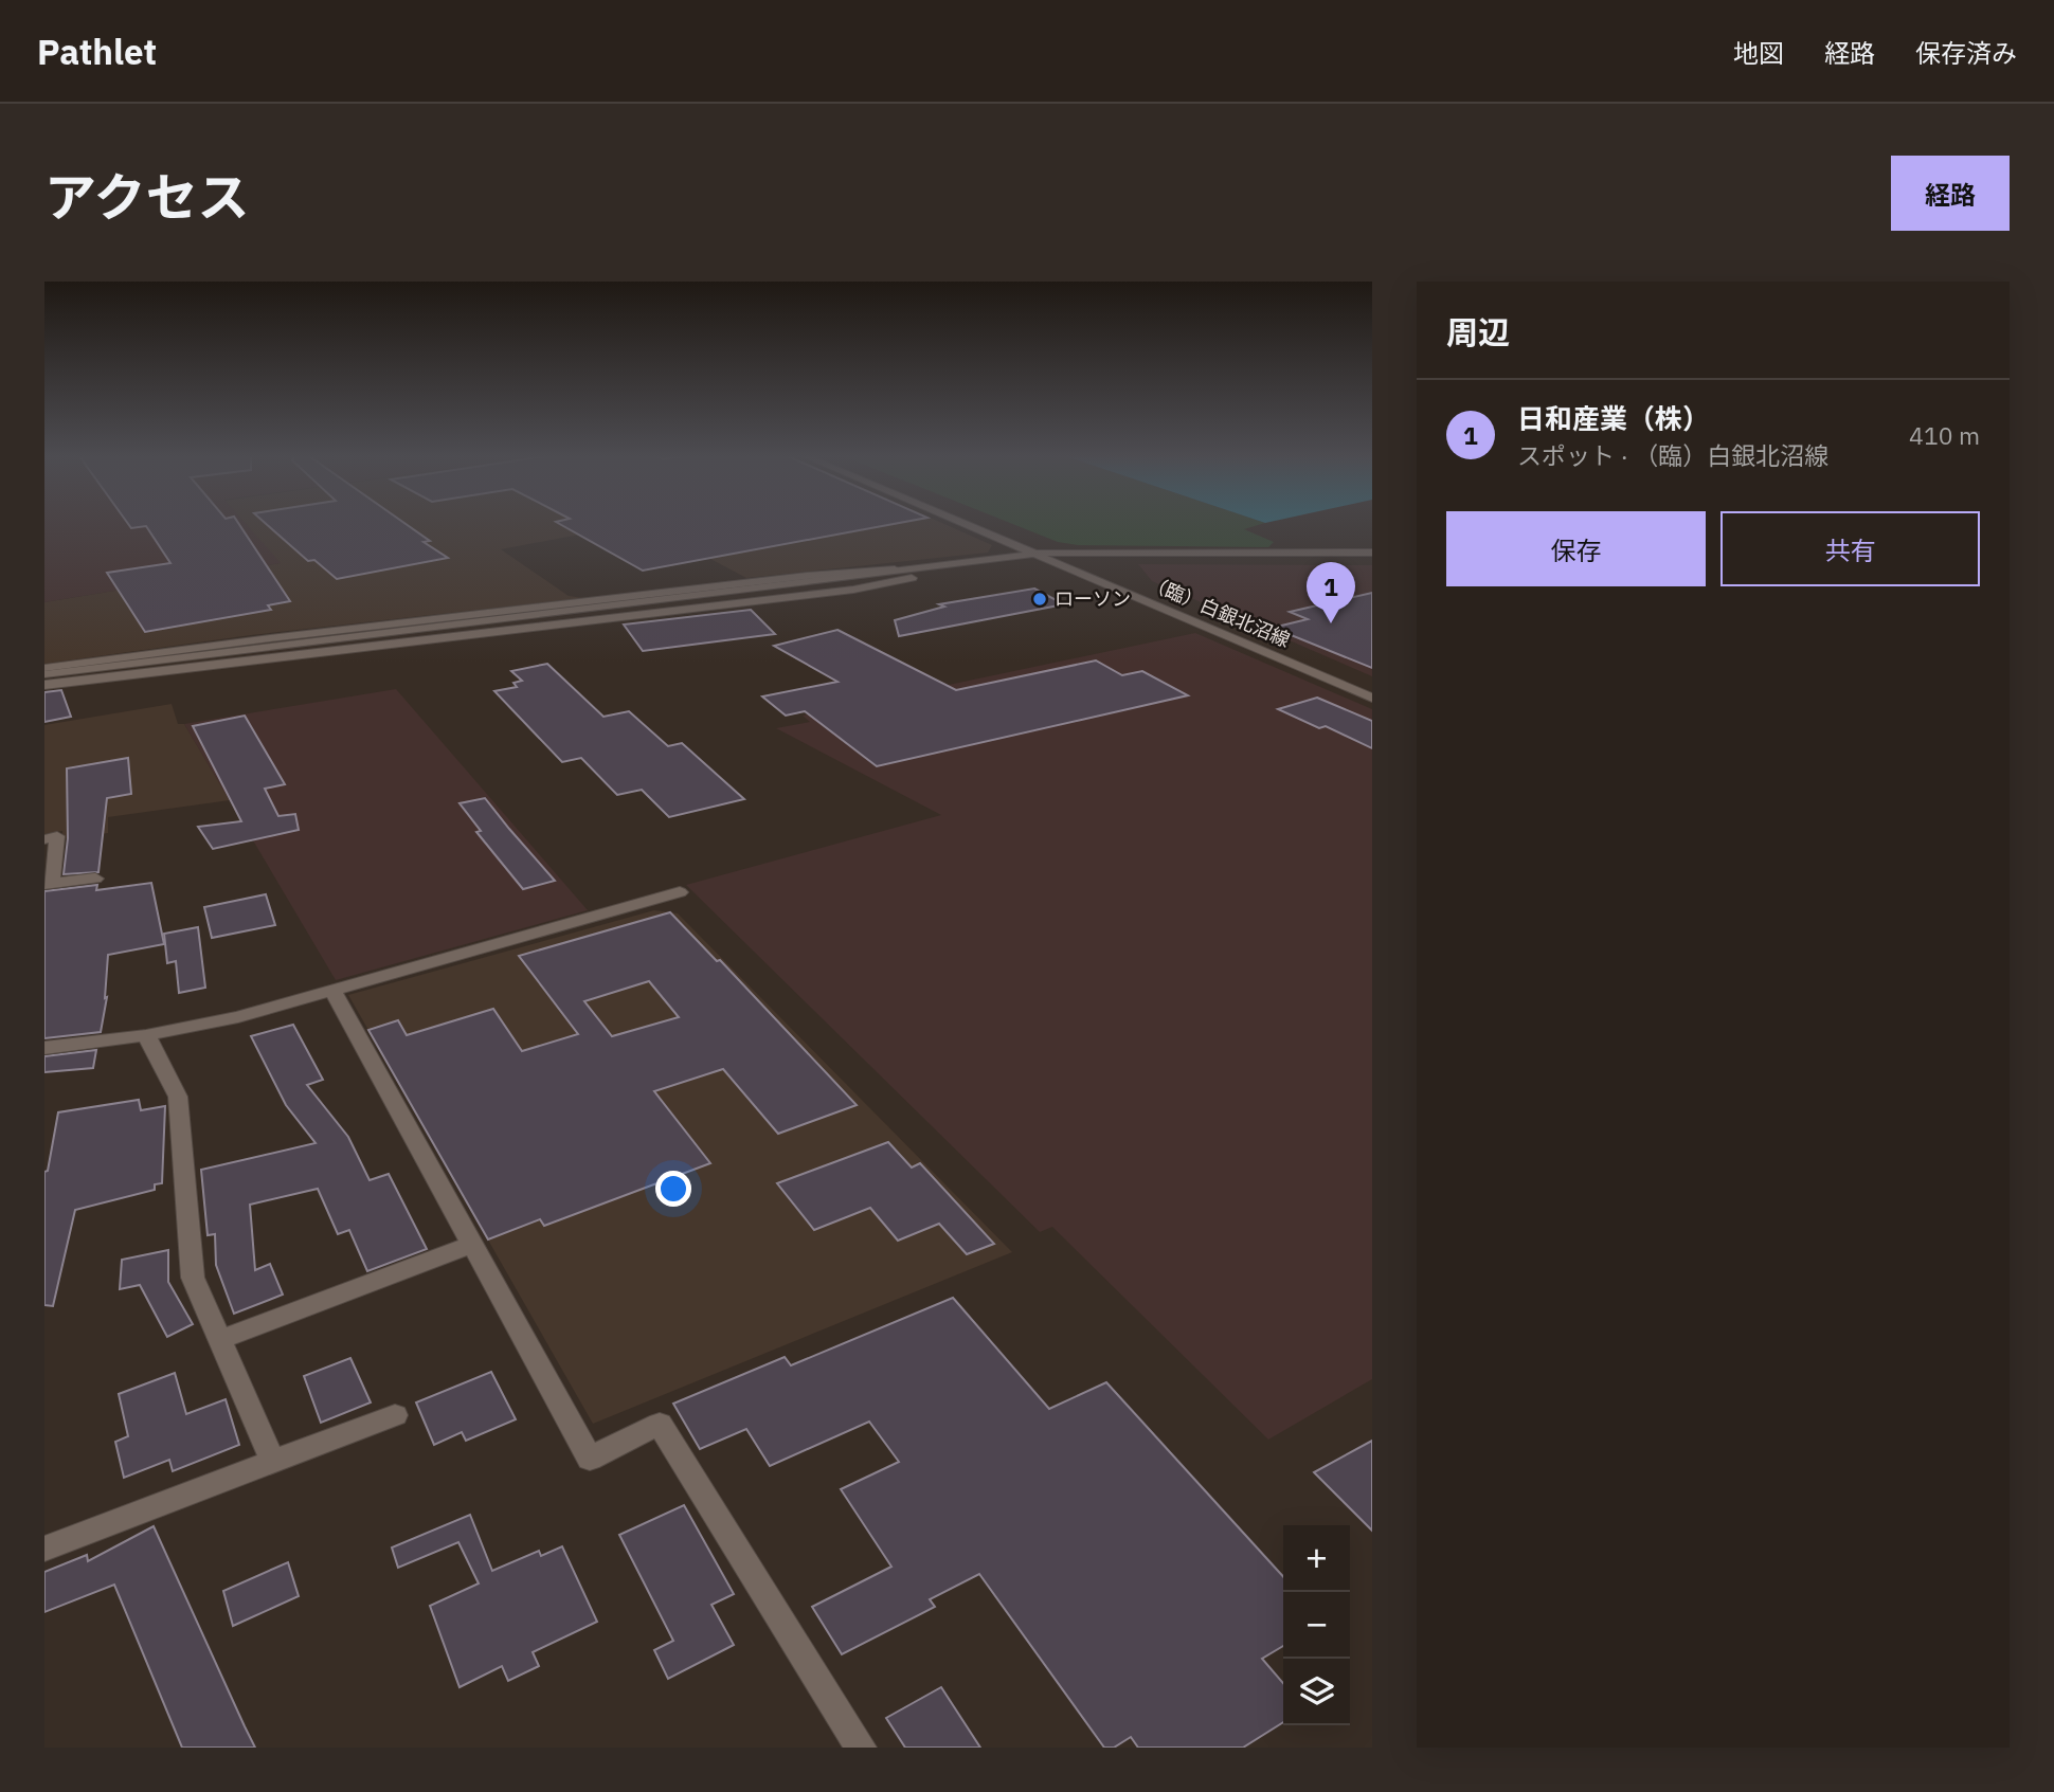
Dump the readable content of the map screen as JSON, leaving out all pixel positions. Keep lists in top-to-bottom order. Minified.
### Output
{"streets":{"street":["（臨）白銀北沼線"]},"places":["ローソン"],"page":{"header":"Pathlet","nav":["地図","経路","保存済み"],"title":"アクセス","buttons":["経路",["保存","共有"]],"heading":"周辺","list":[{"mark":"1","name":"日和産業（株）","note":"スポット · （臨）白銀北沼線","value":"410 m"}],"pins":"1","map_buttons":["+","−"]}}
